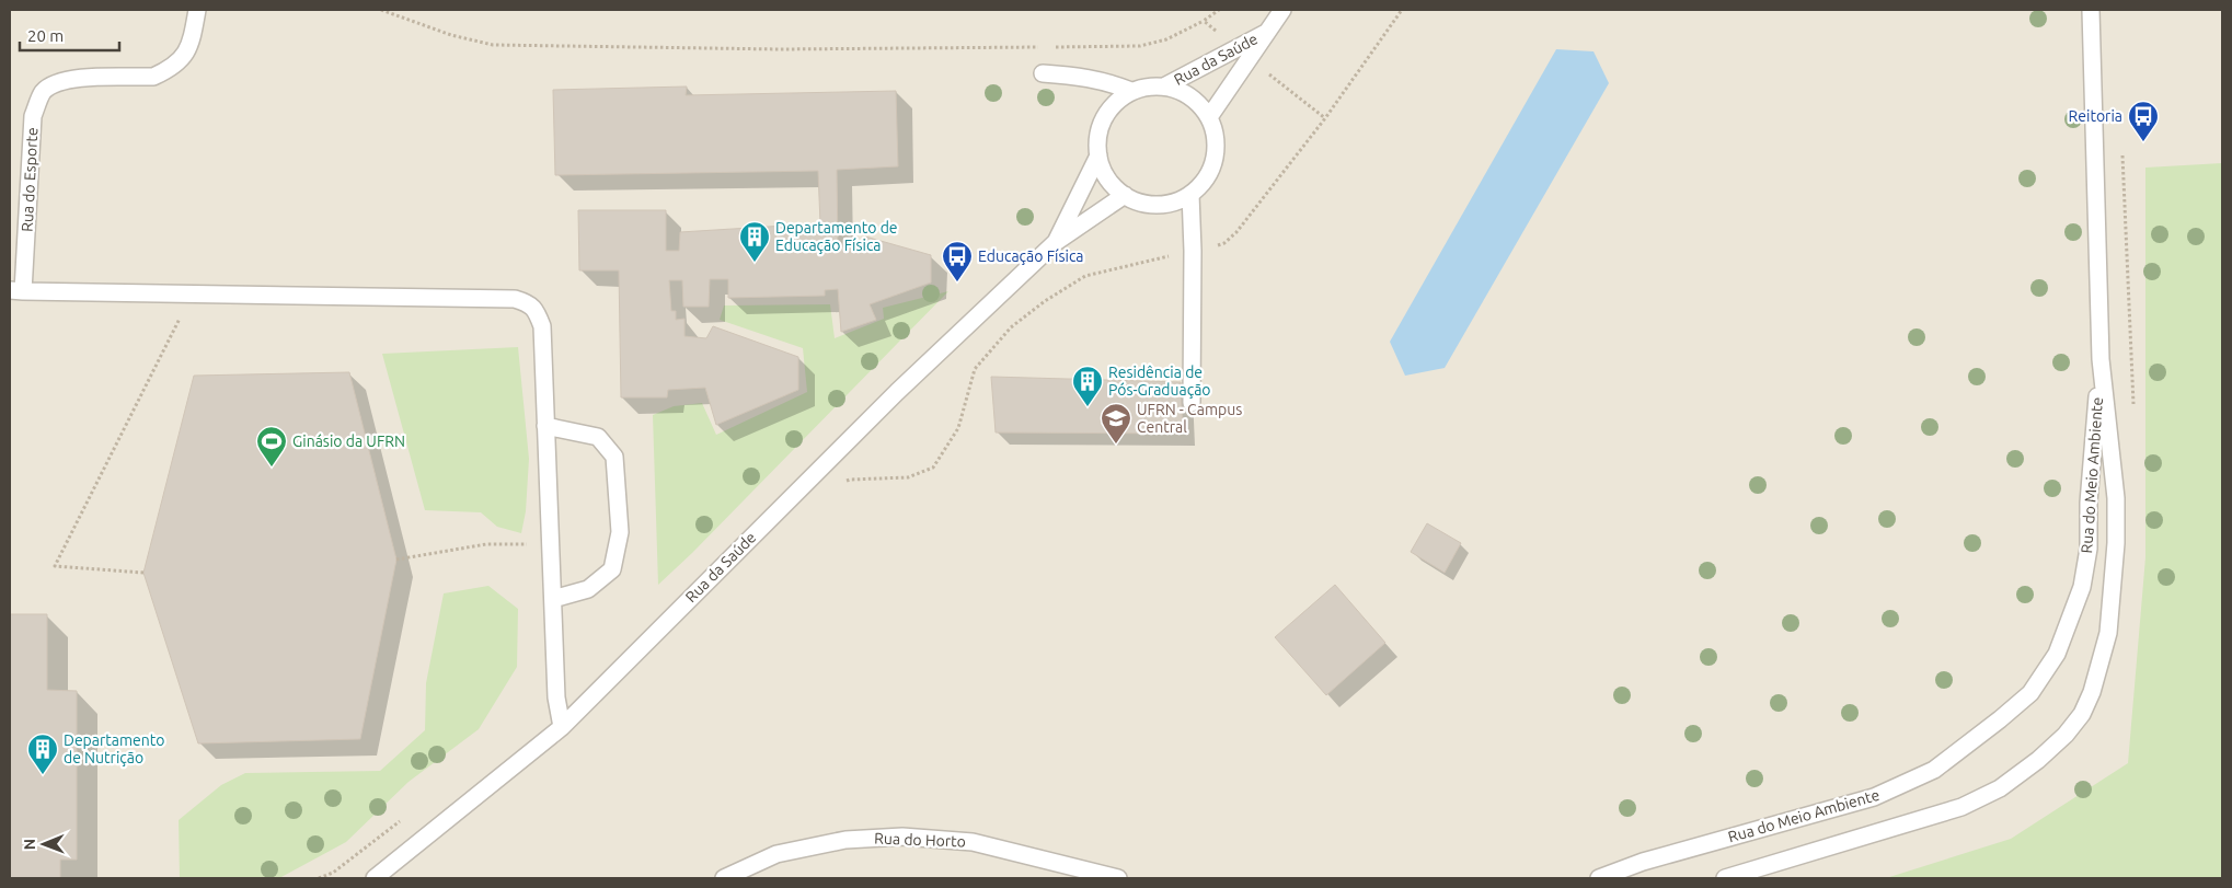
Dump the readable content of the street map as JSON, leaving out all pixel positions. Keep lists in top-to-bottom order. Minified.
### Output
{"streets":{"lane":["Rua da Saúde","Rua do Esporte","Rua do Meio Ambiente","Rua do Horto"]},"places":{"bus stop":["Reitoria","Educação Física"],"building":["Departamento de Educação Física","Residência de Pós-Graduação","Departamento de Nutrição"],"school or university":["UFRN - Campus Central"],"sports":["Ginásio da UFRN"]},"scale_bar":"20 m","north":"left"}
